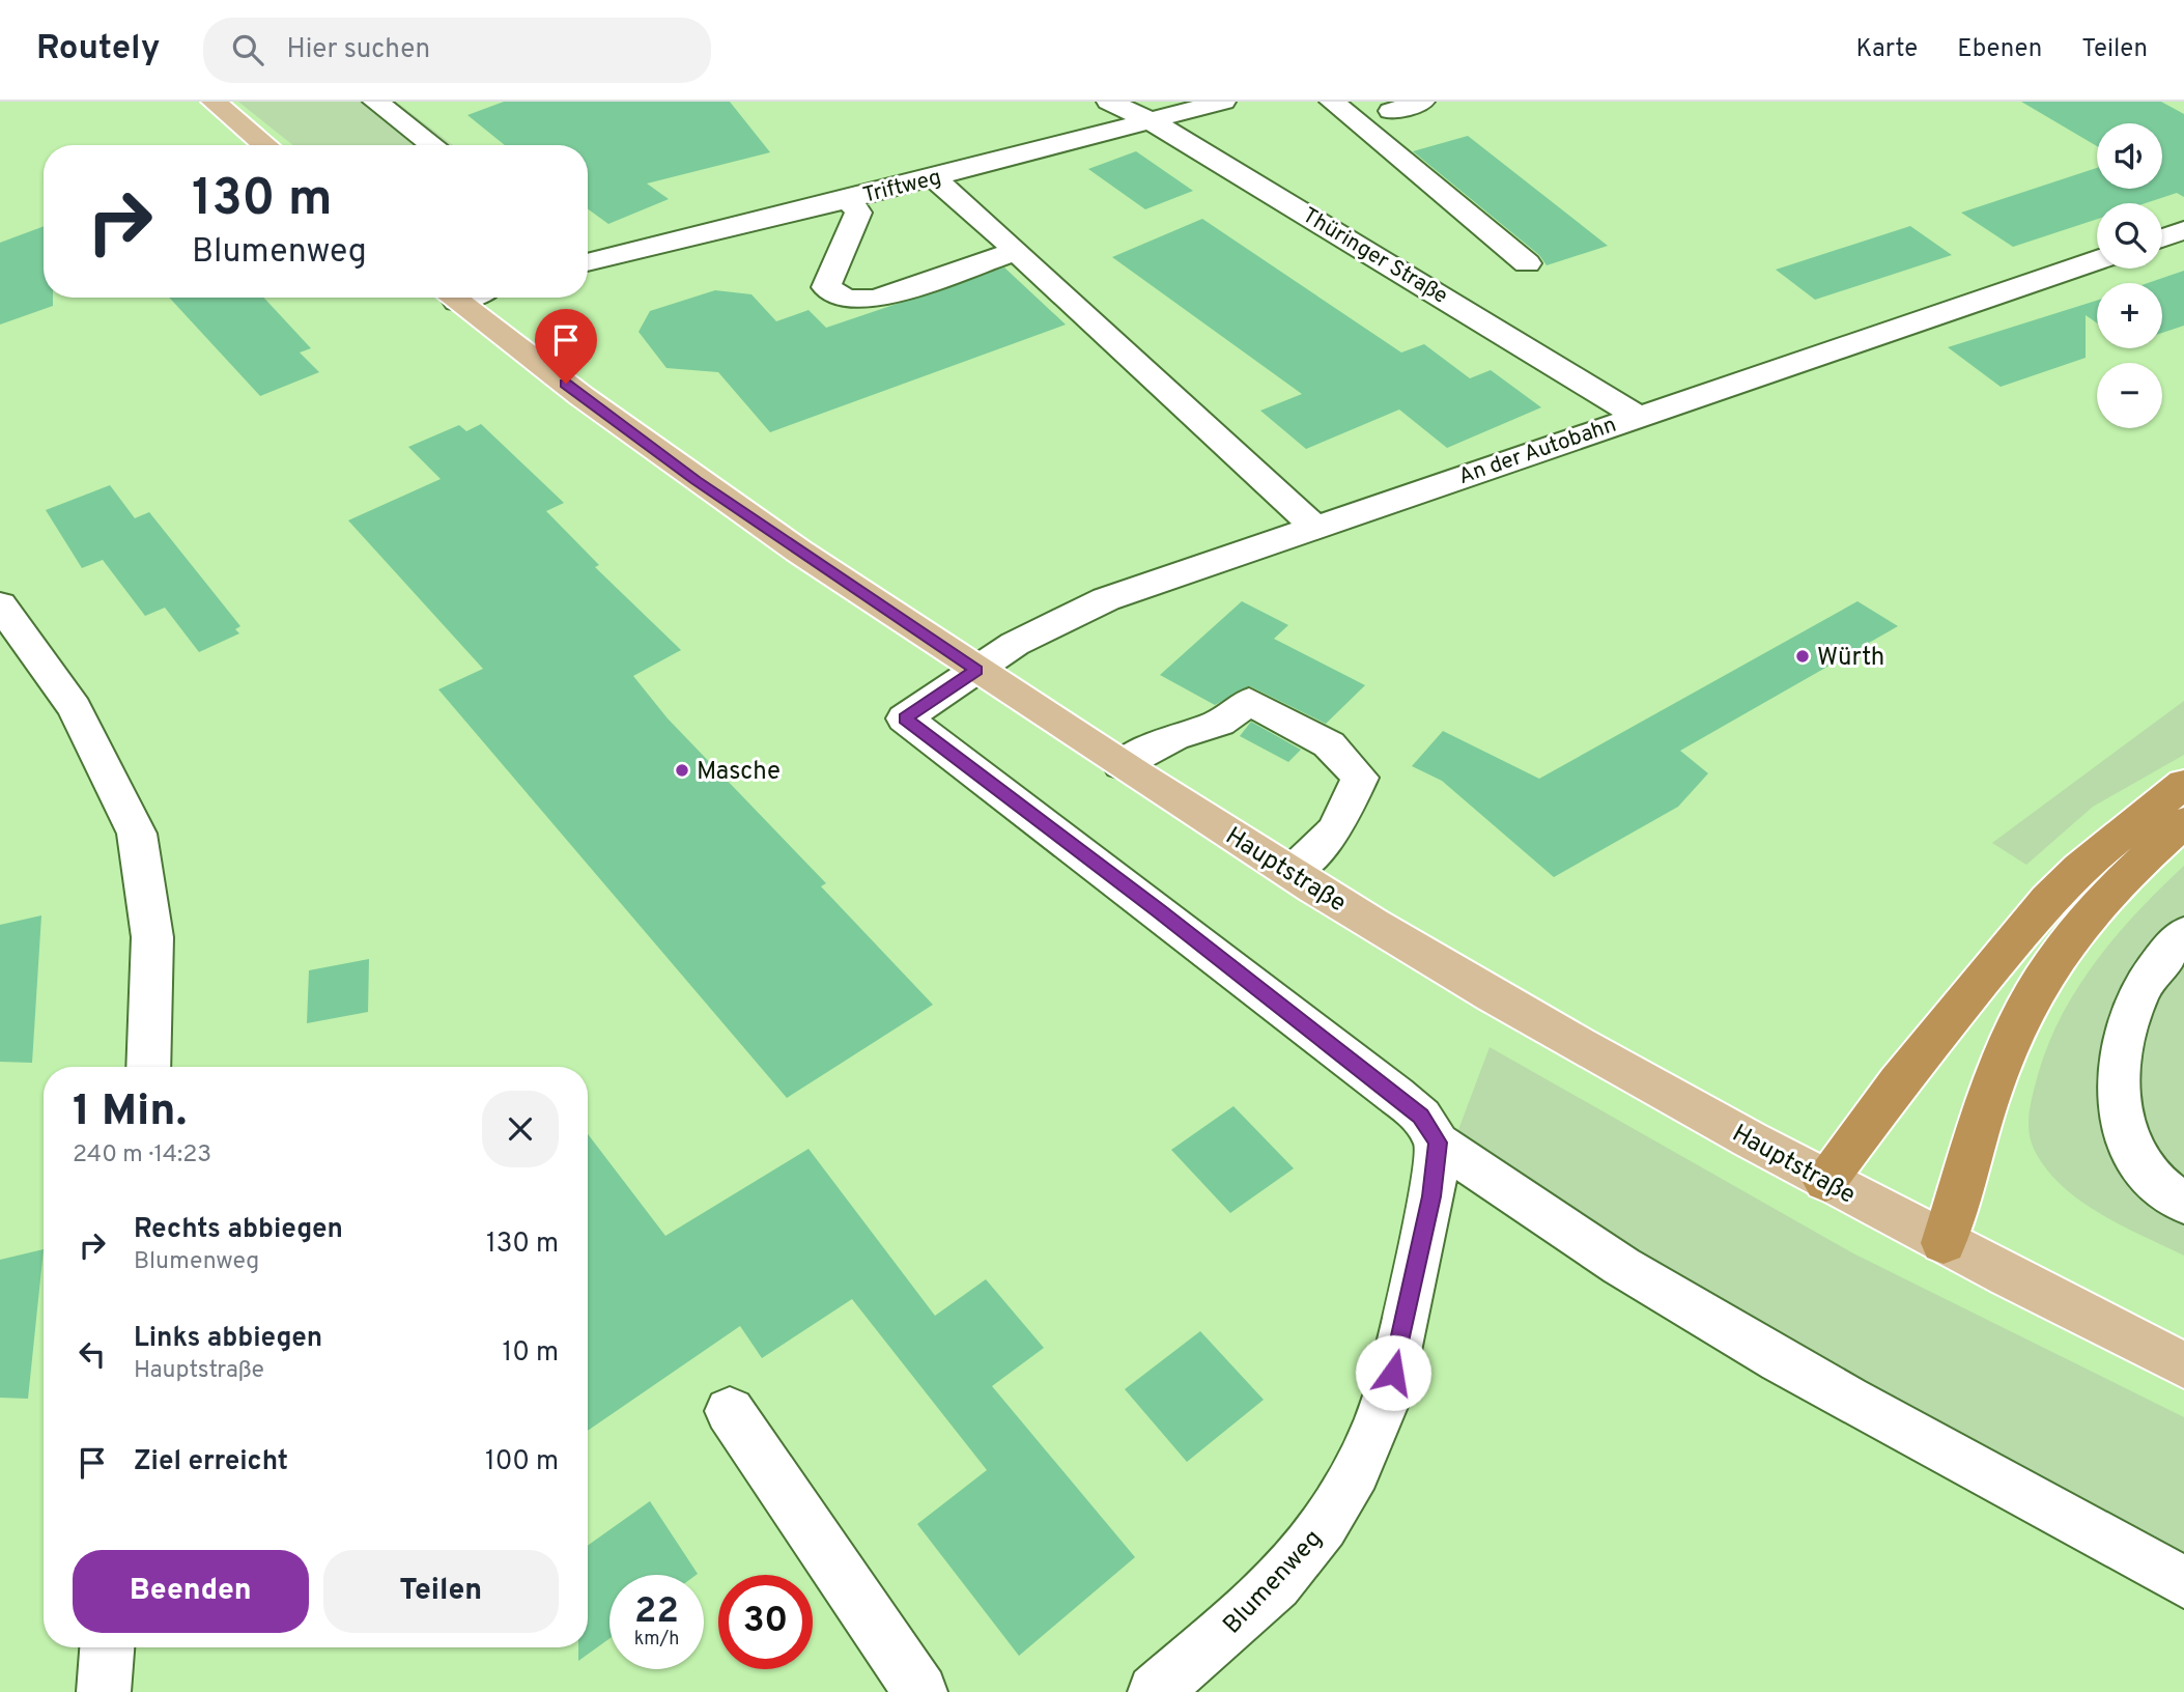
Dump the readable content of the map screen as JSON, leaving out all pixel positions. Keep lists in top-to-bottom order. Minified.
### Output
{"streets":{"main road":["Hauptstraße"],"street":["Triftweg","Thüringer Straße","An der Autobahn","Blumenweg"]},"crossings":[["Triftweg","Thüringer Straße"],["Thüringer Straße","An der Autobahn"],["An der Autobahn","Hauptstraße"]],"places":["Würth","Masche"],"page":{"header":"Routely","search":"Hier suchen","nav":["Karte","Ebenen","Teilen"],"map_buttons":["+","−"],"turn":["130 m","Blumenweg"],"heading":["1 Min.","240 m · 14:23"],"list":[{"name":"Rechts abbiegen","note":"Blumenweg","value":"130 m"},{"name":"Links abbiegen","note":"Hauptstraße","value":"10 m"},{"name":"Ziel erreicht","value":"100 m"}],"buttons":["Beenden","Teilen"],"speed":"22 km/h","limit":"30"}}
